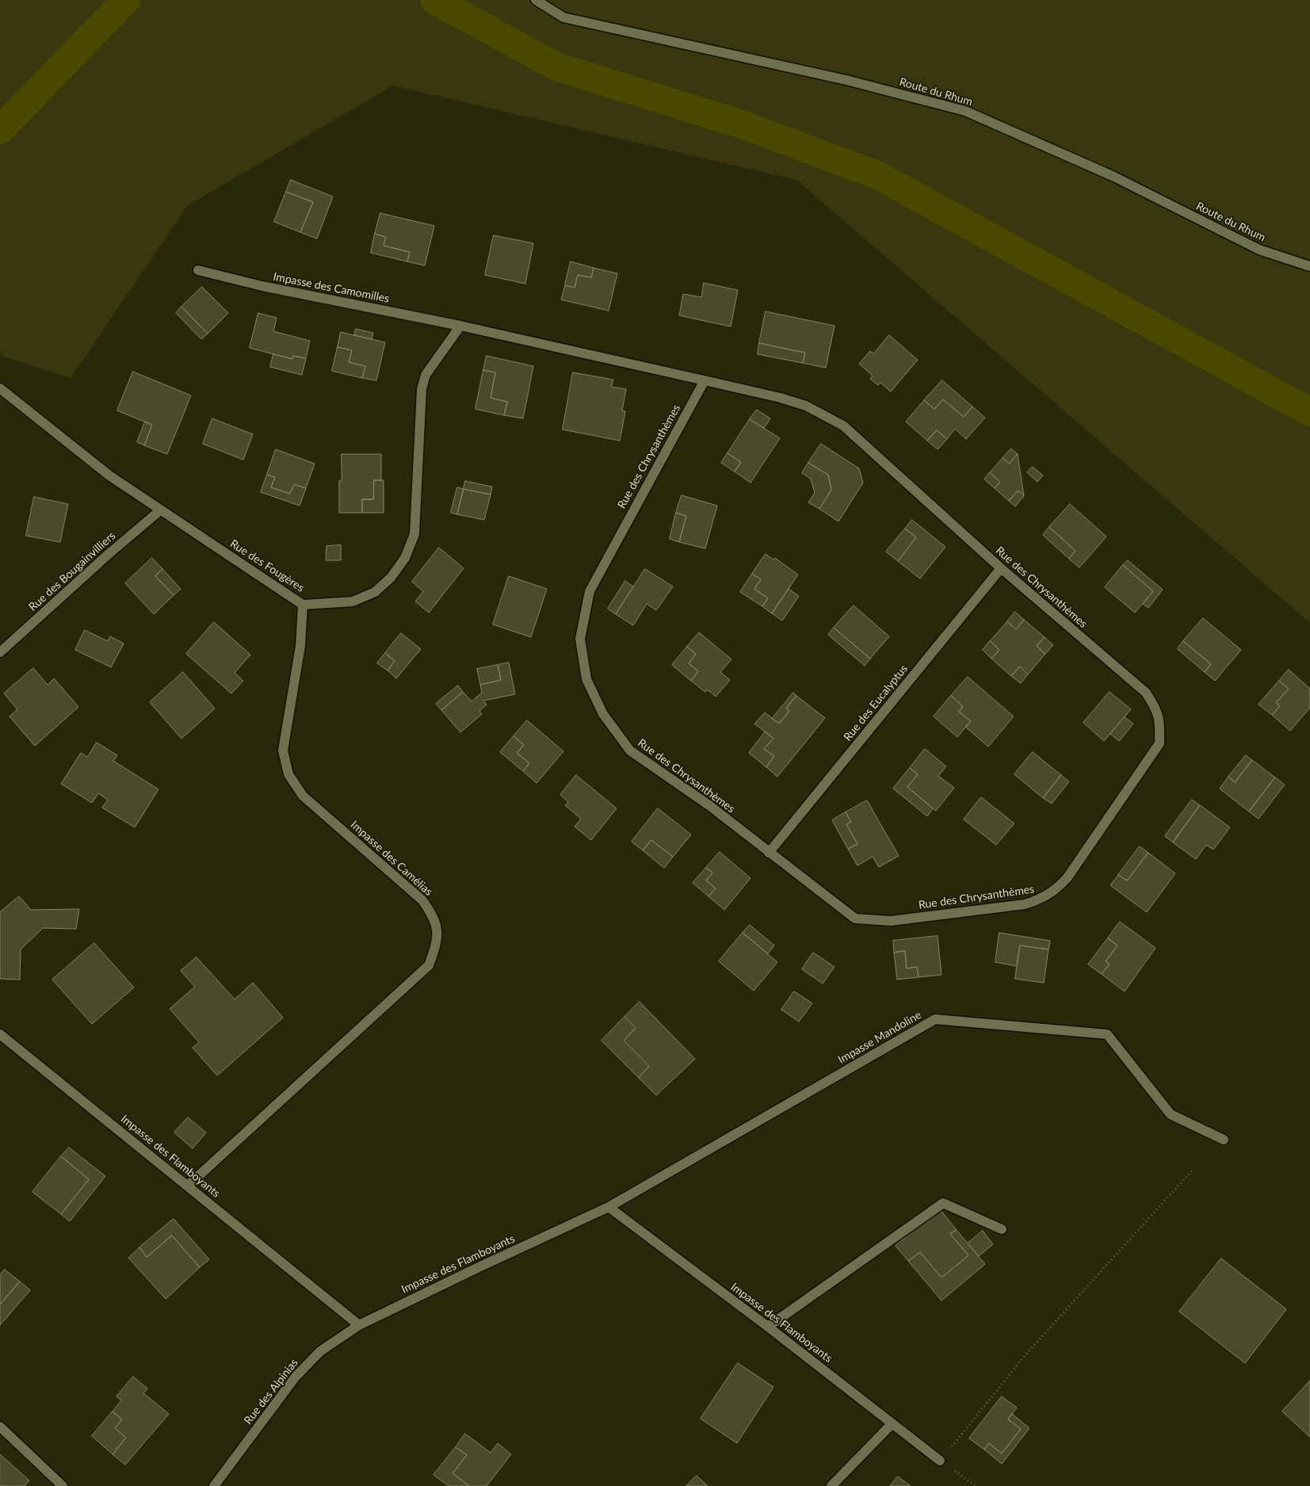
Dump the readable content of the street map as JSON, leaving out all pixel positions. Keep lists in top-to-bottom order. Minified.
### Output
{"streets":{"street":["Route du Rhum","Impasse des Camomilles","Rue des Chrysanthèmes","Rue des Fougères","Rue des Bougainvilliers","Rue des Eucalyptus","Impasse des Camélias","Impasse Mandoline","Impasse des Flamboyants","Rue des Alpinias"]},"crossings":[["Impasse des Camomilles","Rue des Chrysanthèmes"],["Impasse des Camomilles","Rue des Fougères"],["Rue des Chrysanthèmes","Rue des Fougères"],["Rue des Chrysanthèmes","Rue des Eucalyptus"],["Rue des Fougères","Rue des Bougainvilliers"],["Rue des Fougères","Impasse des Camélias"],["Impasse des Camélias","Impasse des Flamboyants"],["Impasse Mandoline","Impasse des Flamboyants"],["Impasse des Flamboyants","Rue des Alpinias"]]}
